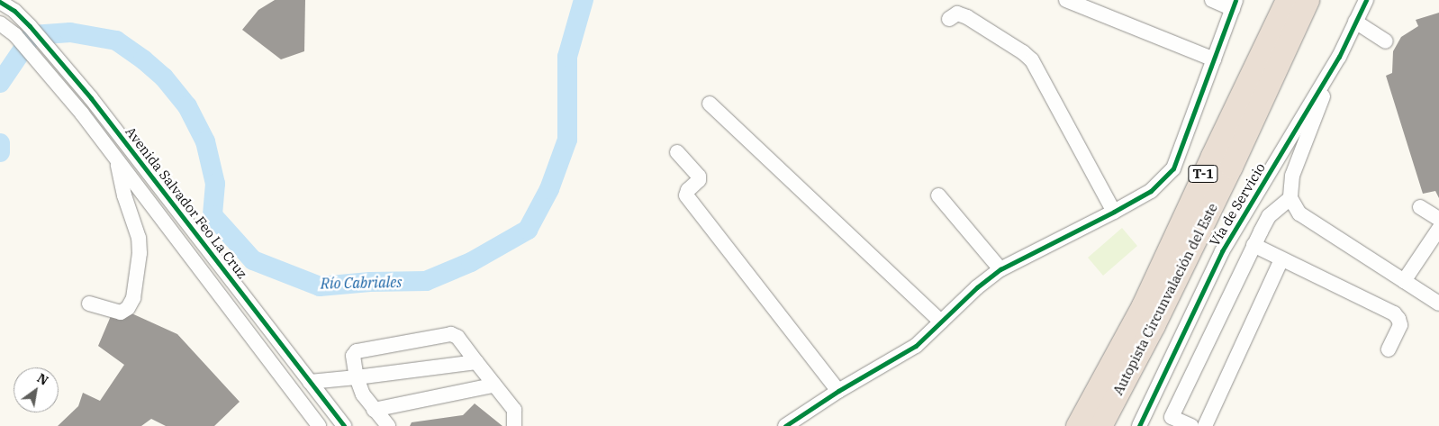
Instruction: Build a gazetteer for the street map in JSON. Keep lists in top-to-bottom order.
{
  "streets": {
    "highway": ["T-1", "Autopista Circunvalación del Este"],
    "street": ["Avenida Salvador Feo La Cruz", "Vía de Servicio"]
  },
  "water": ["Río Cabriales"],
  "north": "top right"
}
